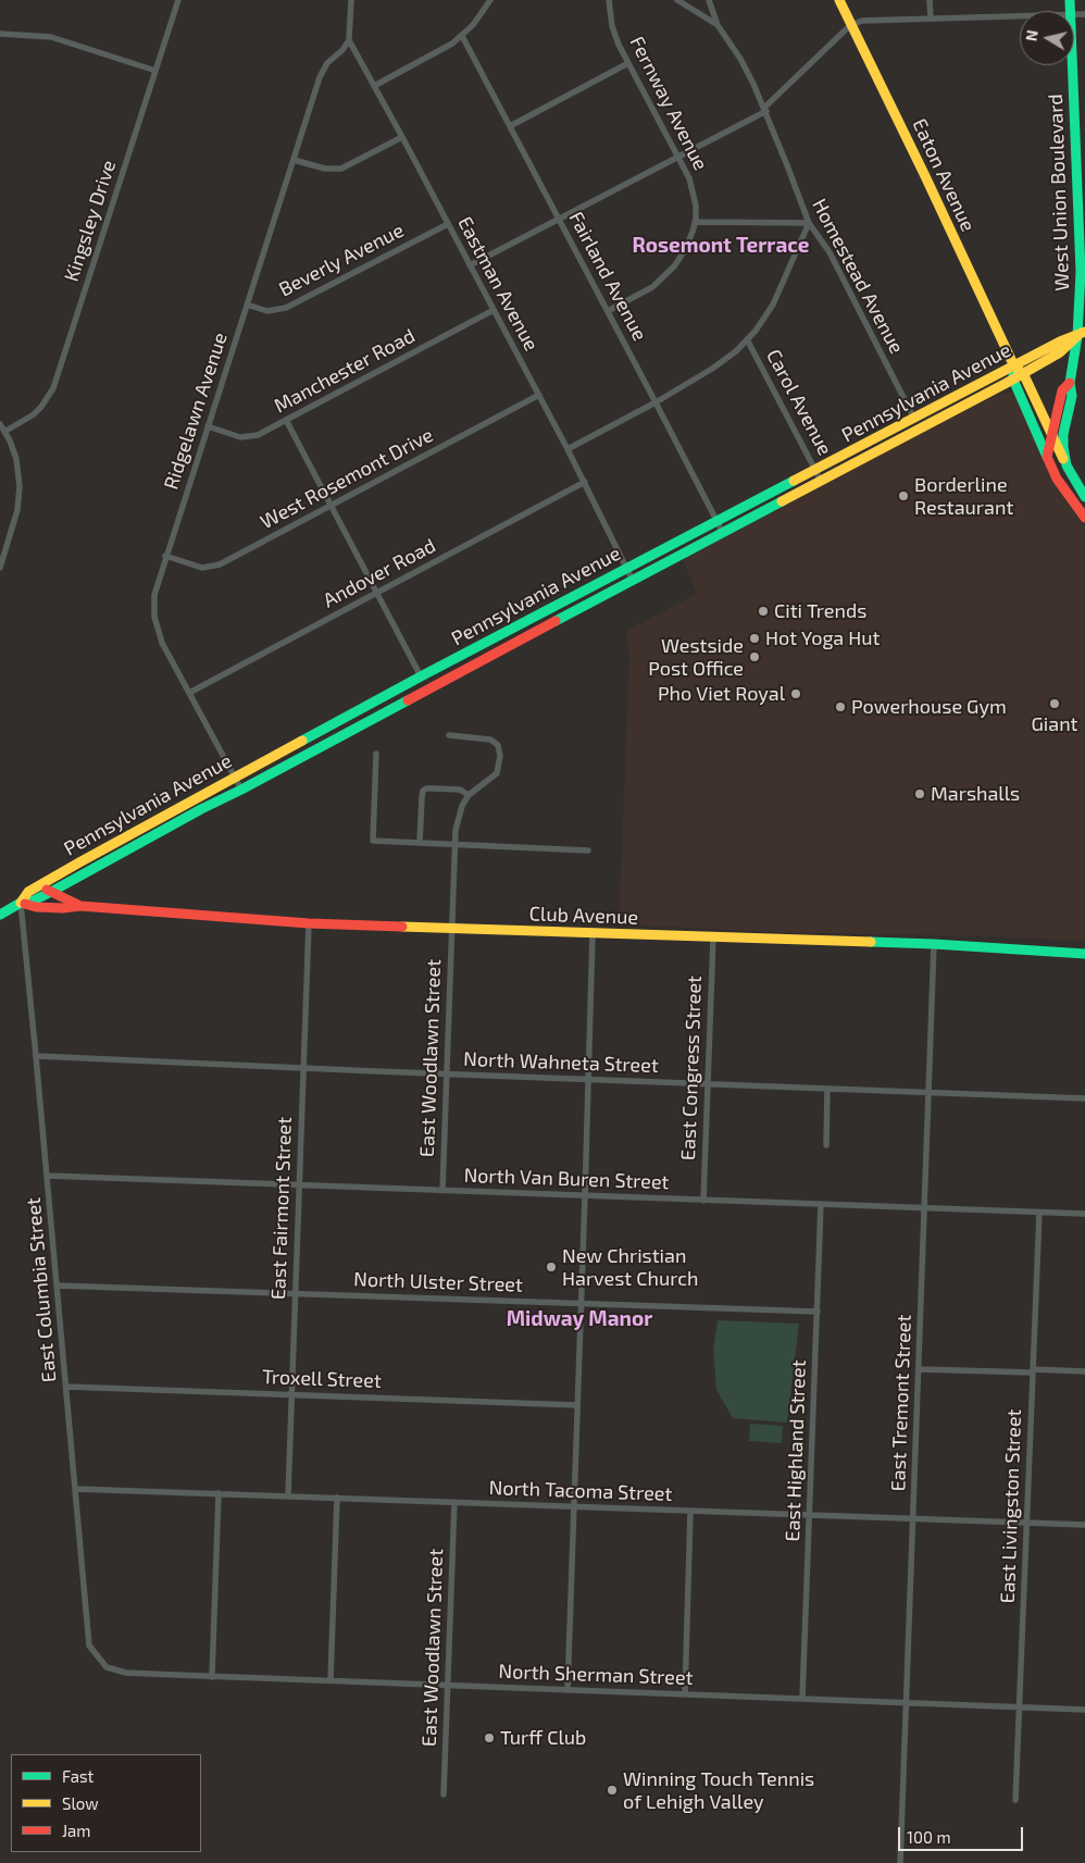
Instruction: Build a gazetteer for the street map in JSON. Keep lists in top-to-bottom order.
{
  "streets": {
    "street": [
      "Fernway Avenue",
      "Eaton Avenue",
      "West Union Boulevard",
      "Kingsley Drive",
      "Beverly Avenue",
      "Fairland Avenue",
      "Homestead Avenue",
      "Eastman Avenue",
      "Manchester Road",
      "Pennsylvania Avenue",
      "Carol Avenue",
      "Ridgelawn Avenue",
      "West Rosemont Drive",
      "Andover Road",
      "Club Avenue",
      "East Woodlawn Street",
      "North Wahneta Street",
      "East Congress Street",
      "North Van Buren Street",
      "East Fairmont Street",
      "North Ulster Street",
      "East Columbia Street",
      "Troxell Street",
      "East Tremont Street",
      "East Highland Street",
      "North Tacoma Street",
      "East Livingston Street",
      "North Sherman Street"
    ]
  },
  "crossings": [
    ["Fernway Avenue", "Fairland Avenue"],
    ["Eaton Avenue", "West Union Boulevard"],
    ["Eaton Avenue", "Pennsylvania Avenue"],
    ["West Union Boulevard", "Pennsylvania Avenue"],
    ["Beverly Avenue", "Eastman Avenue"],
    ["Beverly Avenue", "Ridgelawn Avenue"],
    ["Fairland Avenue", "Pennsylvania Avenue"],
    ["Homestead Avenue", "Pennsylvania Avenue"],
    ["Eastman Avenue", "Manchester Road"],
    ["Eastman Avenue", "Pennsylvania Avenue"],
    ["Eastman Avenue", "Ridgelawn Avenue"],
    ["Eastman Avenue", "West Rosemont Drive"],
    ["Eastman Avenue", "Andover Road"],
    ["Manchester Road", "Ridgelawn Avenue"],
    ["Pennsylvania Avenue", "Carol Avenue"],
    ["Pennsylvania Avenue", "Ridgelawn Avenue"],
    ["Pennsylvania Avenue", "Club Avenue"],
    ["Pennsylvania Avenue", "East Columbia Street"],
    ["Ridgelawn Avenue", "West Rosemont Drive"],
    ["Ridgelawn Avenue", "Andover Road"],
    ["Club Avenue", "East Woodlawn Street"],
    ["Club Avenue", "East Congress Street"],
    ["Club Avenue", "East Fairmont Street"],
    ["Club Avenue", "East Columbia Street"],
    ["Club Avenue", "East Tremont Street"],
    ["East Woodlawn Street", "North Wahneta Street"],
    ["East Woodlawn Street", "North Van Buren Street"],
    ["East Woodlawn Street", "North Tacoma Street"],
    ["East Woodlawn Street", "North Sherman Street"],
    ["North Wahneta Street", "East Congress Street"],
    ["North Wahneta Street", "East Fairmont Street"],
    ["North Wahneta Street", "East Columbia Street"],
    ["North Wahneta Street", "East Tremont Street"],
    ["East Congress Street", "North Van Buren Street"],
    ["North Van Buren Street", "East Fairmont Street"],
    ["North Van Buren Street", "East Columbia Street"],
    ["North Van Buren Street", "East Tremont Street"],
    ["North Van Buren Street", "East Highland Street"],
    ["North Van Buren Street", "East Livingston Street"],
    ["East Fairmont Street", "North Ulster Street"],
    ["East Fairmont Street", "Troxell Street"],
    ["East Fairmont Street", "North Tacoma Street"],
    ["North Ulster Street", "East Columbia Street"],
    ["North Ulster Street", "East Highland Street"],
    ["East Columbia Street", "Troxell Street"],
    ["East Columbia Street", "North Tacoma Street"],
    ["East Columbia Street", "North Sherman Street"],
    ["East Tremont Street", "North Tacoma Street"],
    ["East Tremont Street", "North Sherman Street"],
    ["East Highland Street", "North Tacoma Street"],
    ["East Highland Street", "North Sherman Street"],
    ["North Tacoma Street", "East Livingston Street"],
    ["East Livingston Street", "North Sherman Street"]
  ],
  "districts": ["Rosemont Terrace", "Midway Manor"],
  "places": [
    "Borderline Restaurant",
    "Citi Trends",
    "Hot Yoga Hut",
    "Westside Post Office",
    "Pho Viet Royal",
    "Giant",
    "Powerhouse Gym",
    "Marshalls",
    "New Christian Harvest Church",
    "Turff Club",
    "Winning Touch Tennis of Lehigh Valley"
  ],
  "legend": ["Fast", "Slow", "Jam"],
  "scale_bar": "100 m",
  "north": "left"
}
